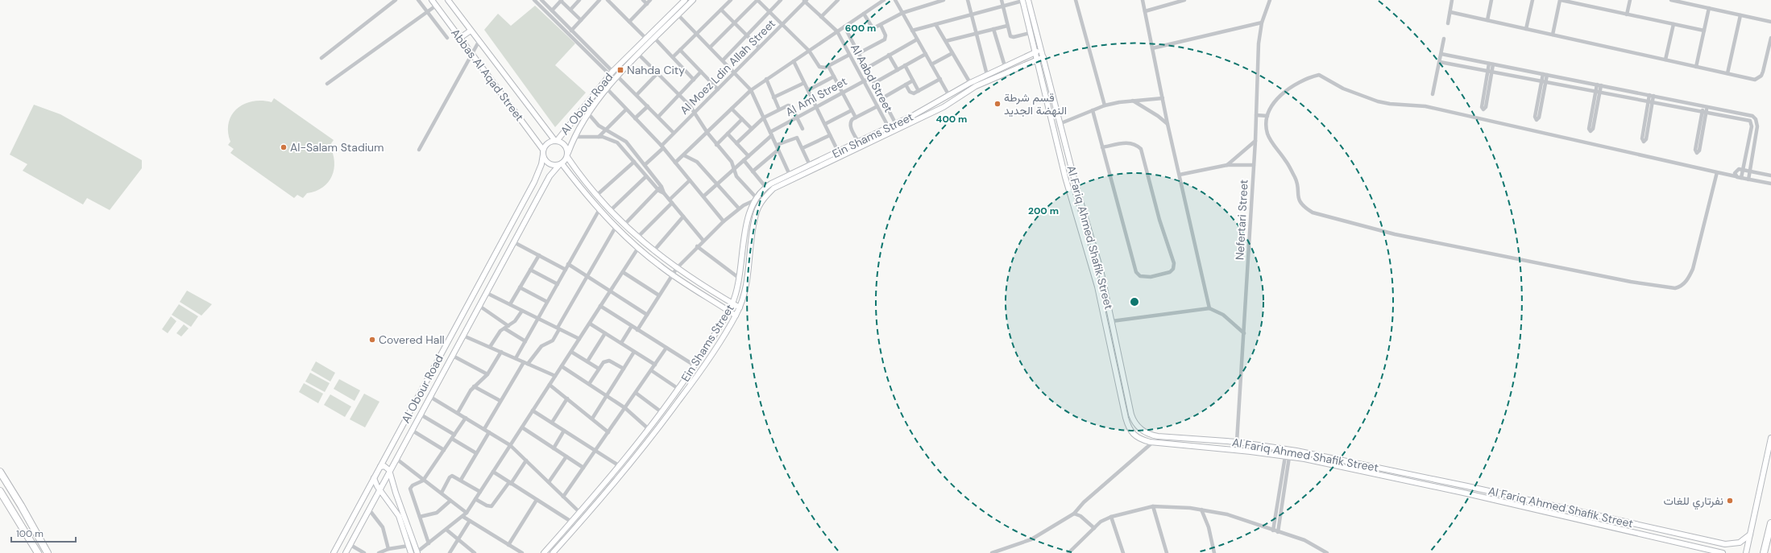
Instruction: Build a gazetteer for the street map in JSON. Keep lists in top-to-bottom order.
{
  "streets": {
    "street": [
      "Al Moez Ldin Allah Street",
      "Abbas Al Aqad Street",
      "Al Aabd Street",
      "Al Aml Street",
      "Al Obour Road",
      "Ein Shams Street",
      "Nefertari Street",
      "Al Fariq Ahmed Shafik Street"
    ]
  },
  "crossings": [
    ["Abbas Al Aqad Street", "Al Obour Road"],
    ["Al Aabd Street", "Al Aml Street"],
    ["Al Aabd Street", "Ein Shams Street"],
    ["Ein Shams Street", "Al Fariq Ahmed Shafik Street"],
    ["Nefertari Street", "Al Fariq Ahmed Shafik Street"]
  ],
  "places": {
    "transit": ["Nahda City"],
    "other": [
      "قسم شرطة النهضة الجديد",
      "Al-Salam Stadium",
      "Covered Hall",
      "نفرتاري للغات"
    ]
  },
  "scale_bar": "100 m",
  "rings": ["600 m", "400 m", "200 m"]
}
